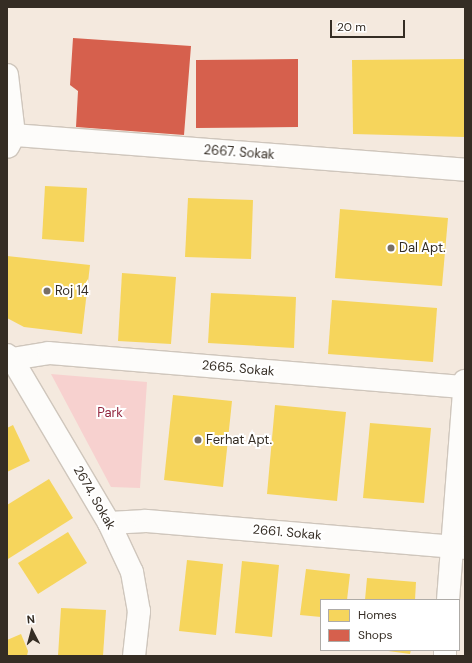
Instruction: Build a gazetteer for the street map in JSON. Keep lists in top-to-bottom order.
{
  "streets": {
    "street": [
      "2667. Sokak",
      "2665. Sokak",
      "2674. Sokak",
      "2661. Sokak"
    ]
  },
  "crossings": [
    ["2665. Sokak", "2674. Sokak"],
    ["2674. Sokak", "2661. Sokak"]
  ],
  "parks": ["Park"],
  "places": ["Dal Apt.", "Roj 14", "Ferhat Apt."],
  "legend": ["Homes", "Shops"],
  "scale_bar": "20 m",
  "north": "top"
}
